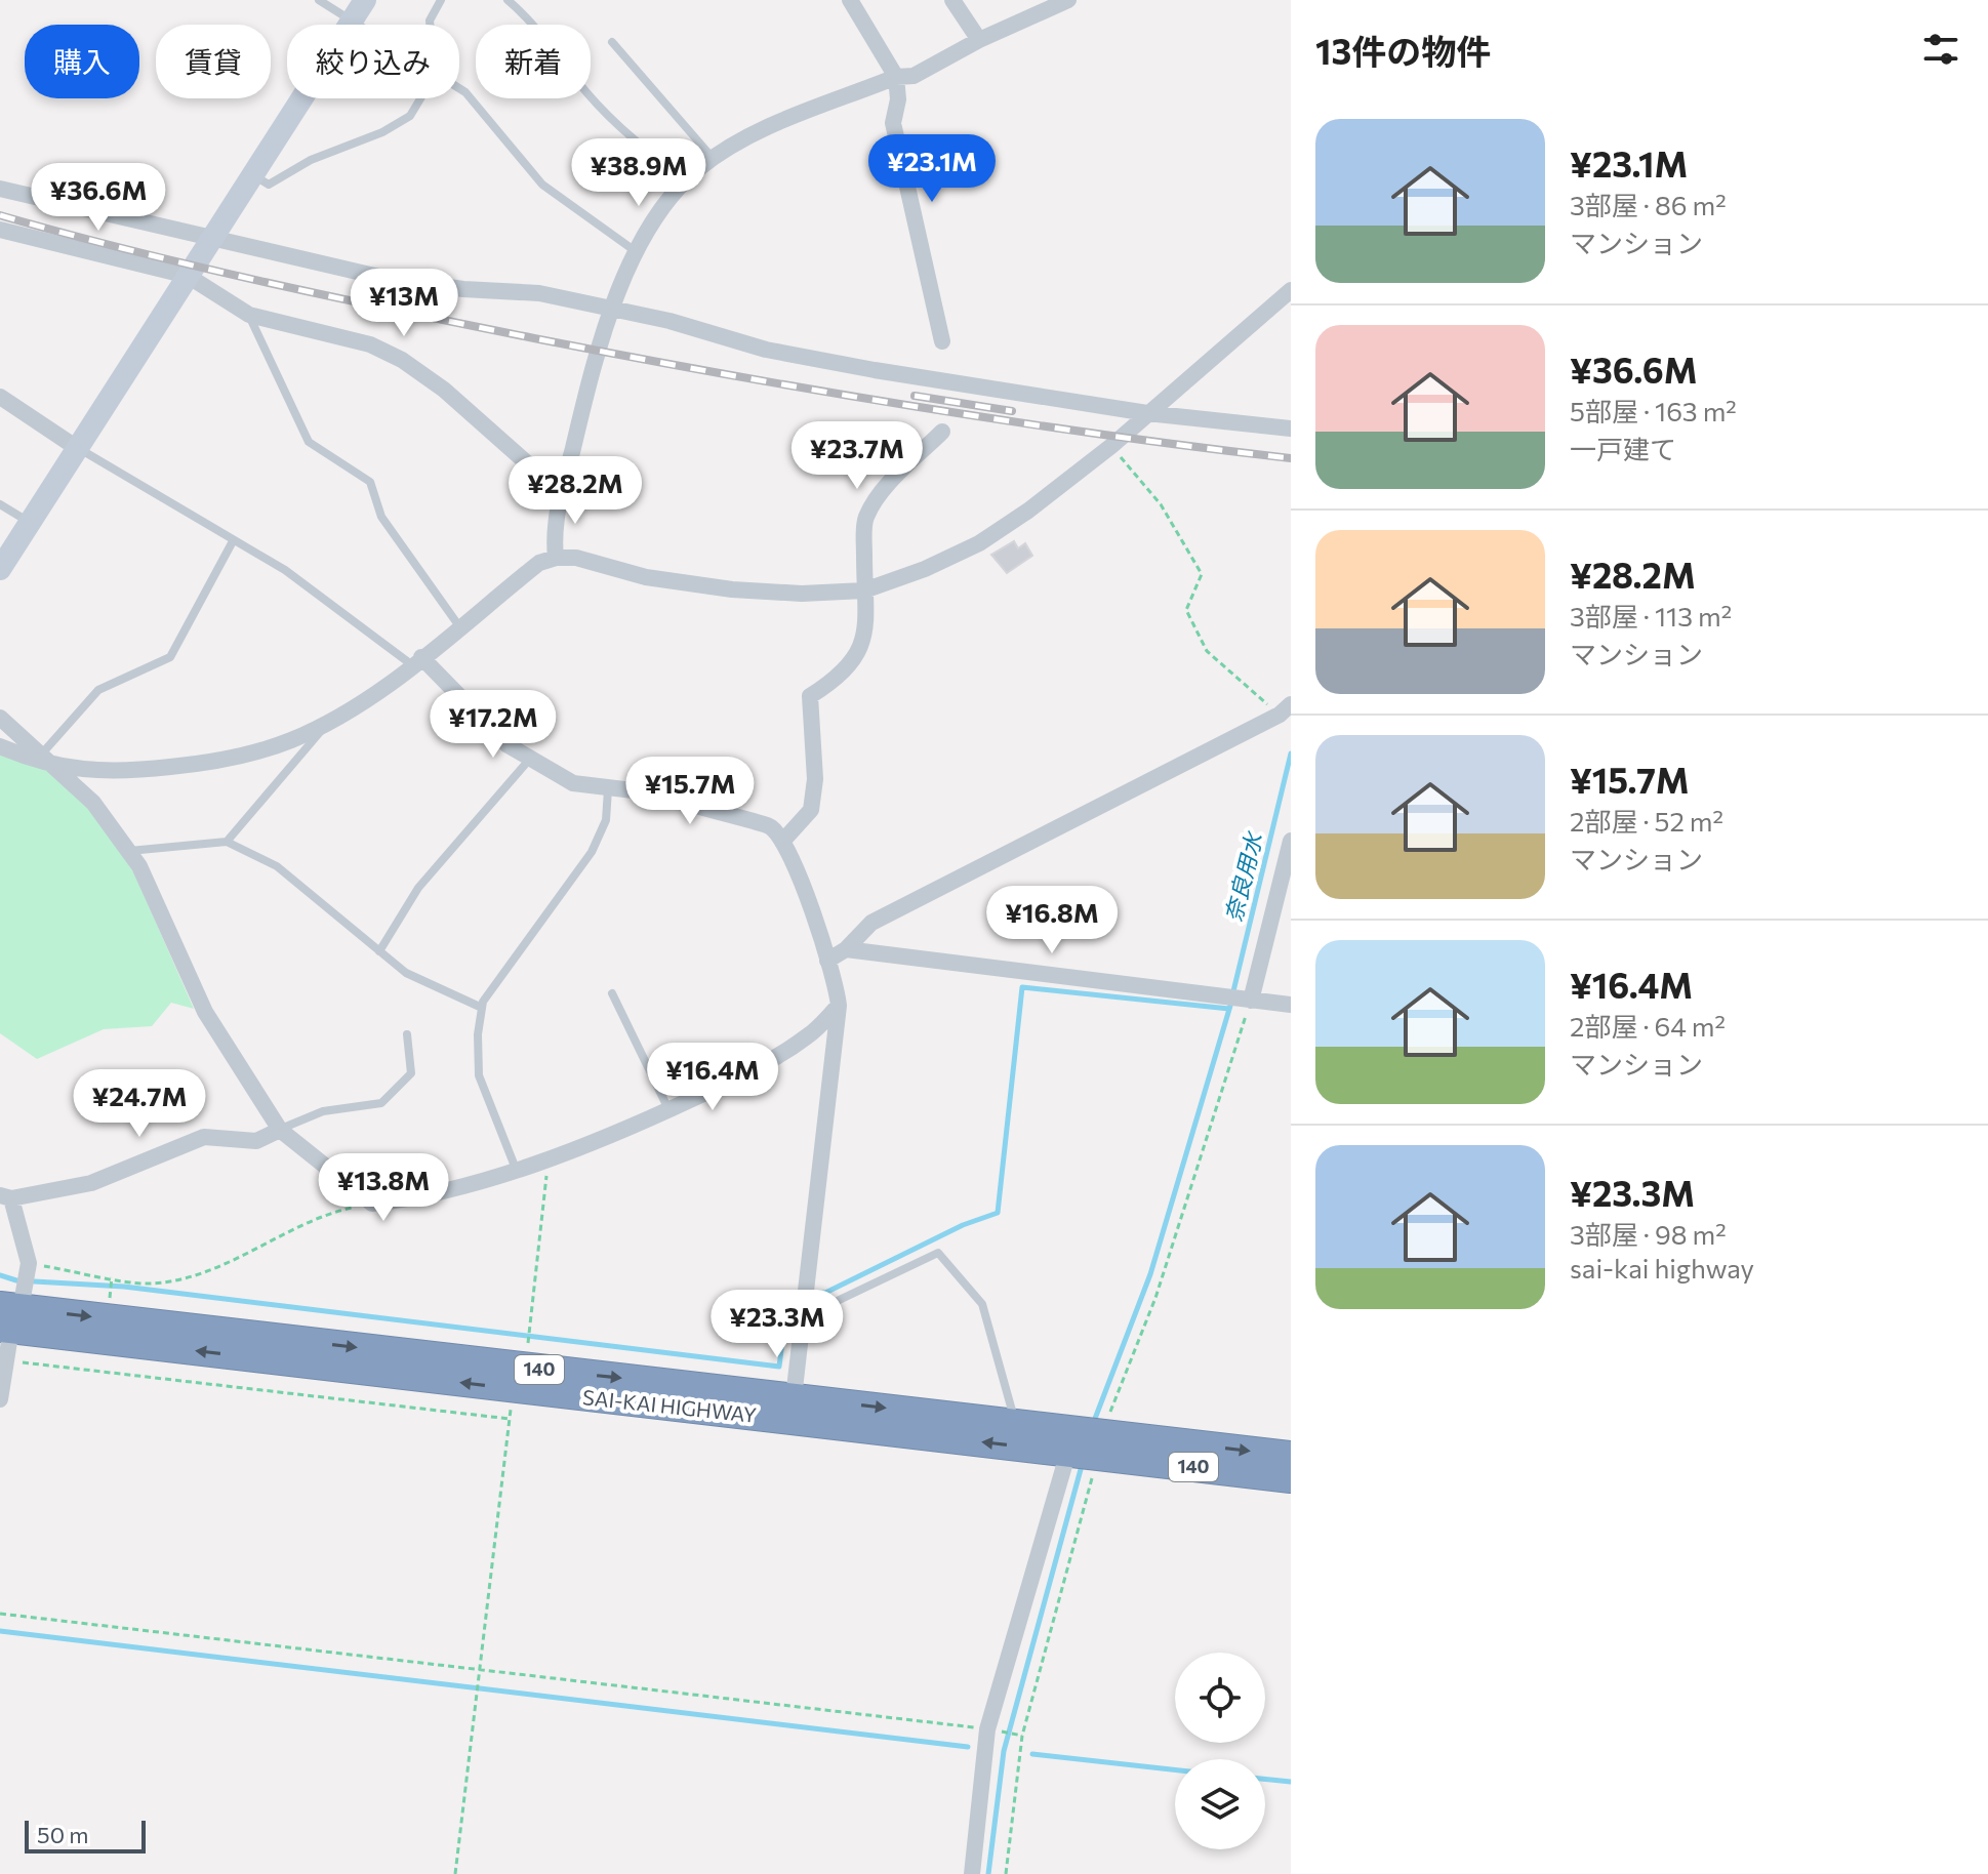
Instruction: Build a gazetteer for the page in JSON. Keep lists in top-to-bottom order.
{
  "streets": {
    "highway": ["140", "SAI-KAI HIGHWAY"]
  },
  "water": ["奈良用水"],
  "scale_bar": "50 m",
  "page": {
    "heading": "13件の物件",
    "chip": [
      "購入",
      "賃貸",
      "絞り込み",
      "新着"
    ],
    "list": [
      {
        "name": "¥23.1M",
        "note": "3部屋 · 86 m² · マンション"
      },
      {
        "name": "¥36.6M",
        "note": "5部屋 · 163 m² · 一戸建て"
      },
      {
        "name": "¥28.2M",
        "note": "3部屋 · 113 m² · マンション"
      },
      {
        "name": "¥15.7M",
        "note": "2部屋 · 52 m² · マンション"
      },
      {
        "name": "¥16.4M",
        "note": "2部屋 · 64 m² · マンション"
      },
      {
        "name": "¥23.3M",
        "note": "3部屋 · 98 m² · sai-kai highway"
      }
    ],
    "price": [
      "¥23.1M",
      "¥38.9M",
      "¥36.6M",
      "¥13M",
      "¥23.7M",
      "¥28.2M",
      "¥17.2M",
      "¥15.7M",
      "¥16.8M",
      "¥16.4M",
      "¥24.7M",
      "¥13.8M",
      "¥23.3M"
    ],
    "scale": "50 m"
  }
}
